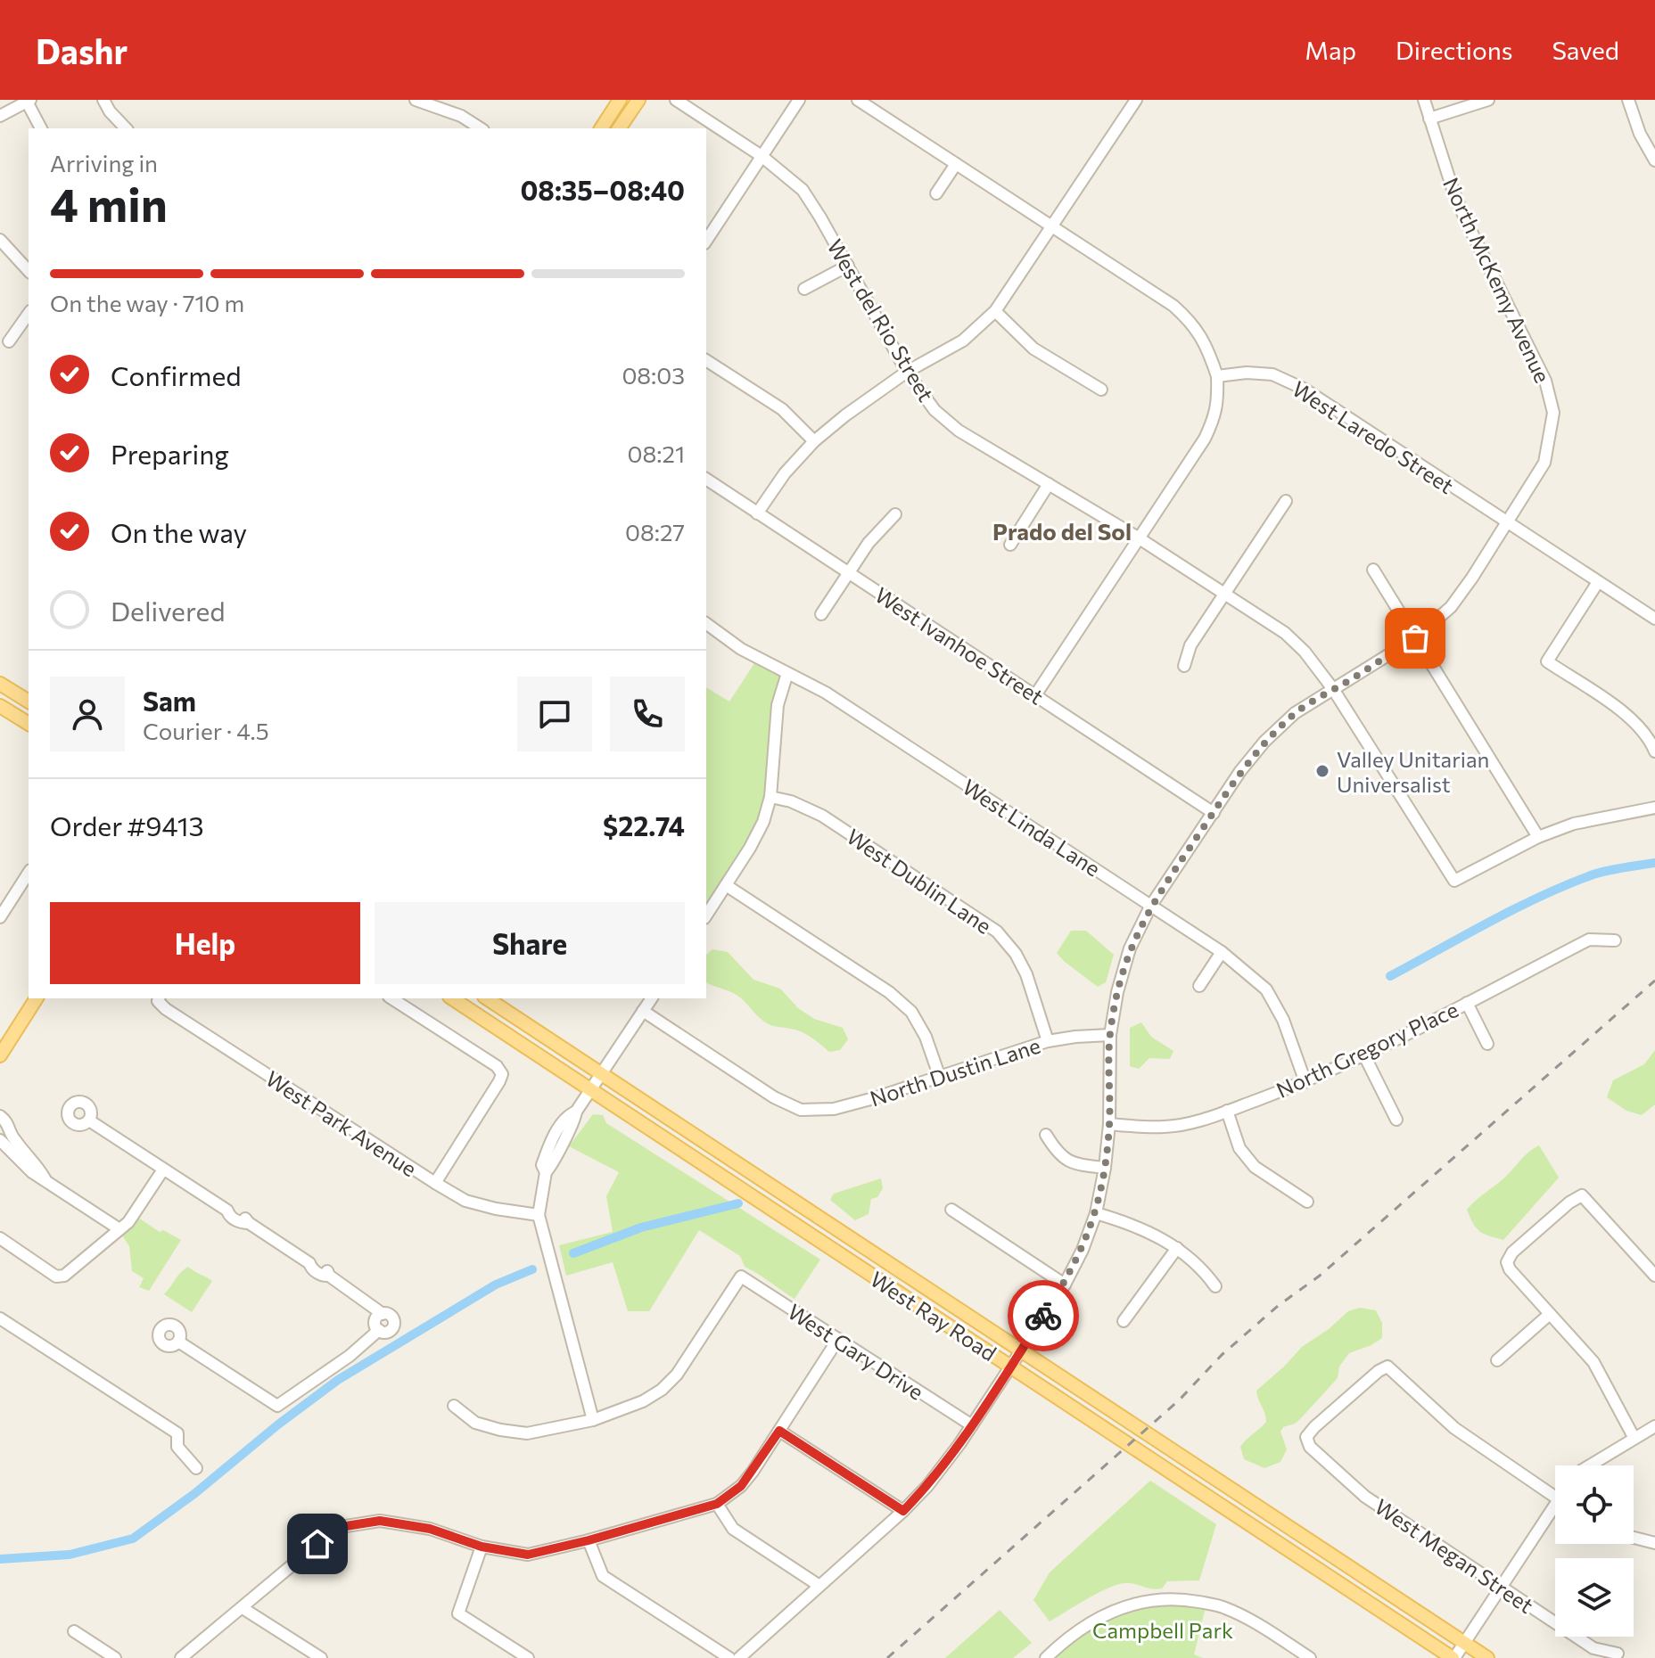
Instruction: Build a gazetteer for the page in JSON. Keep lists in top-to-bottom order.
{
  "streets": {
    "main road": ["West Ray Road"],
    "street": [
      "North McKemy Avenue",
      "West del Rio Street",
      "West Laredo Street",
      "West Ivanhoe Street",
      "West Linda Lane",
      "West Dublin Lane",
      "North Gregory Place",
      "North Dustin Lane",
      "West Park Avenue",
      "West Gary Drive",
      "West Megan Street"
    ]
  },
  "crossings": [
    ["North McKemy Avenue", "West del Rio Street"],
    ["North McKemy Avenue", "West Laredo Street"],
    ["North McKemy Avenue", "West Ivanhoe Street"],
    ["North McKemy Avenue", "West Linda Lane"],
    ["North McKemy Avenue", "North Gregory Place"],
    ["North McKemy Avenue", "North Dustin Lane"],
    ["North McKemy Avenue", "West Ray Road"],
    ["North McKemy Avenue", "West Gary Drive"],
    ["West Linda Lane", "North Gregory Place"],
    ["West Dublin Lane", "North Dustin Lane"]
  ],
  "districts": ["Prado del Sol"],
  "parks": ["Campbell Park"],
  "places": ["Valley Unitarian Universalist"],
  "page": {
    "header": "Dashr",
    "nav": ["Map", "Directions", "Saved"],
    "heading": ["4 min", "Arriving in", "08:35–08:40"],
    "panel": [
      "Sam",
      "Courier · 4.5",
      "Order #9413",
      "$22.74"
    ],
    "bar": "On the way · 710 m",
    "list": [
      ["Confirmed", "08:03"],
      ["Preparing", "08:21"],
      ["On the way", "08:27"],
      "Delivered"
    ],
    "buttons": ["Help", "Share"]
  }
}
